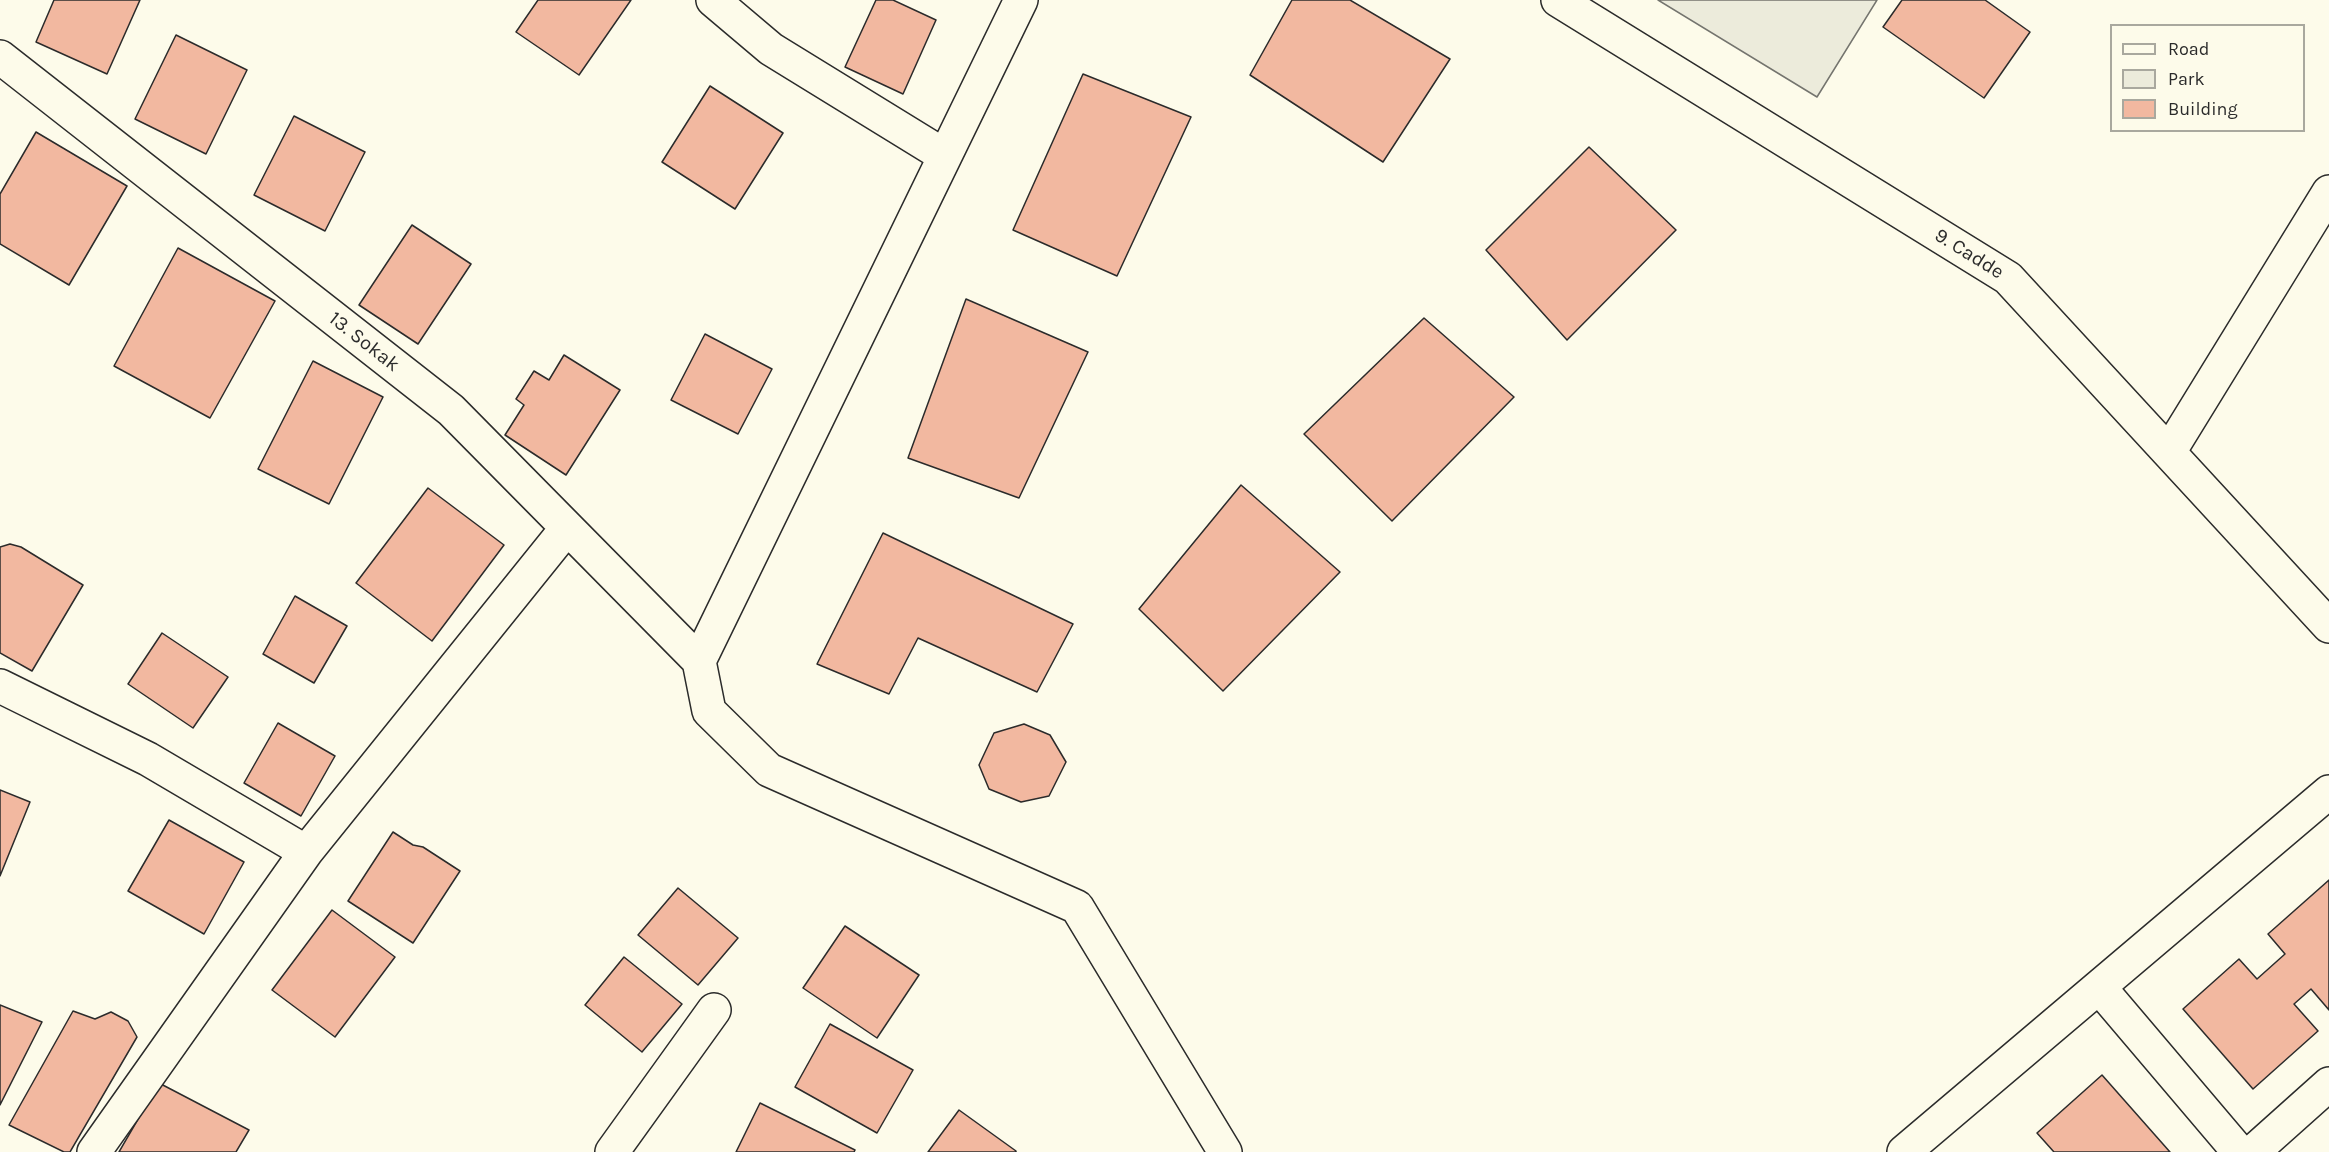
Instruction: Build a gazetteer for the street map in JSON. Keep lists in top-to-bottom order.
{
  "streets": {
    "street": ["9. Cadde", "13. Sokak"]
  },
  "legend": ["Road", "Park", "Building"]
}
